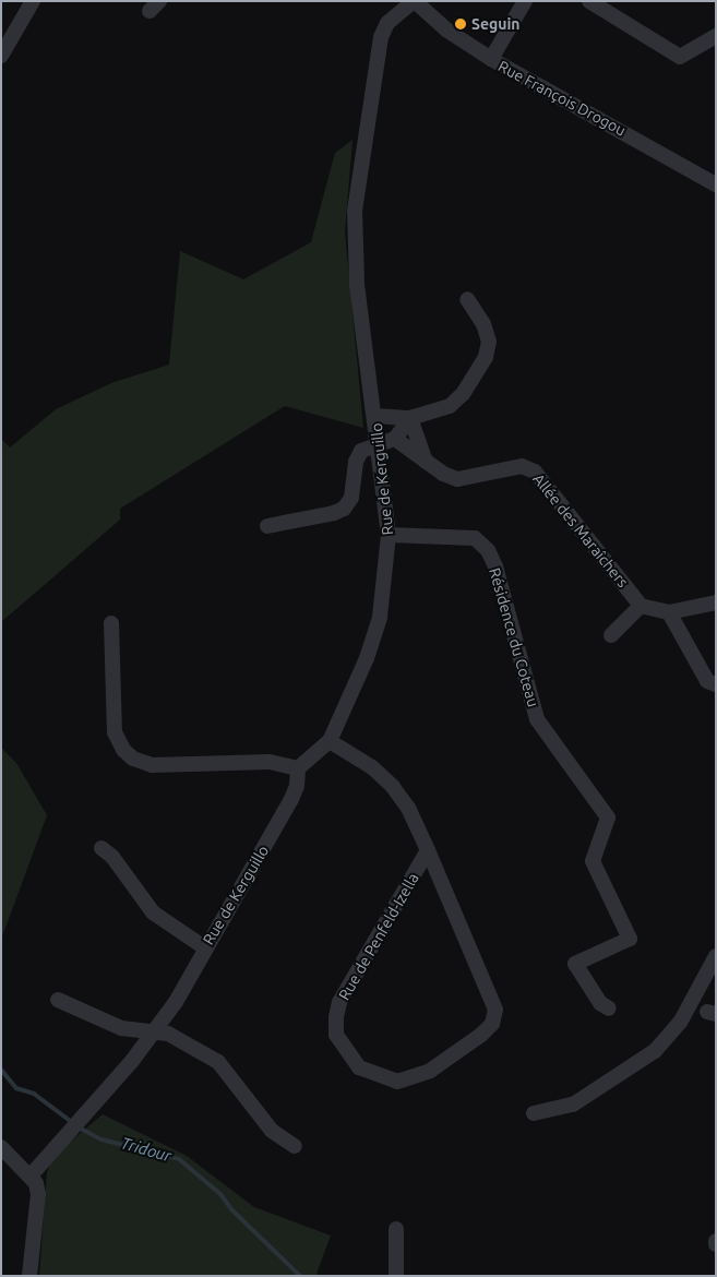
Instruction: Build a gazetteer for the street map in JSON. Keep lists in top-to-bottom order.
{
  "streets": {
    "street": [
      "Rue François Drogou",
      "Rue de Kerguillo",
      "Allée des Maraîchers",
      "Résidence du Coteau",
      "Rue de Penfeld-Izella"
    ]
  },
  "crossings": [
    ["Rue François Drogou", "Rue de Kerguillo"],
    ["Rue de Kerguillo", "Résidence du Coteau"],
    ["Rue de Kerguillo", "Rue de Penfeld-Izella"]
  ],
  "water": ["Tridour"],
  "places": ["Seguin"]
}
